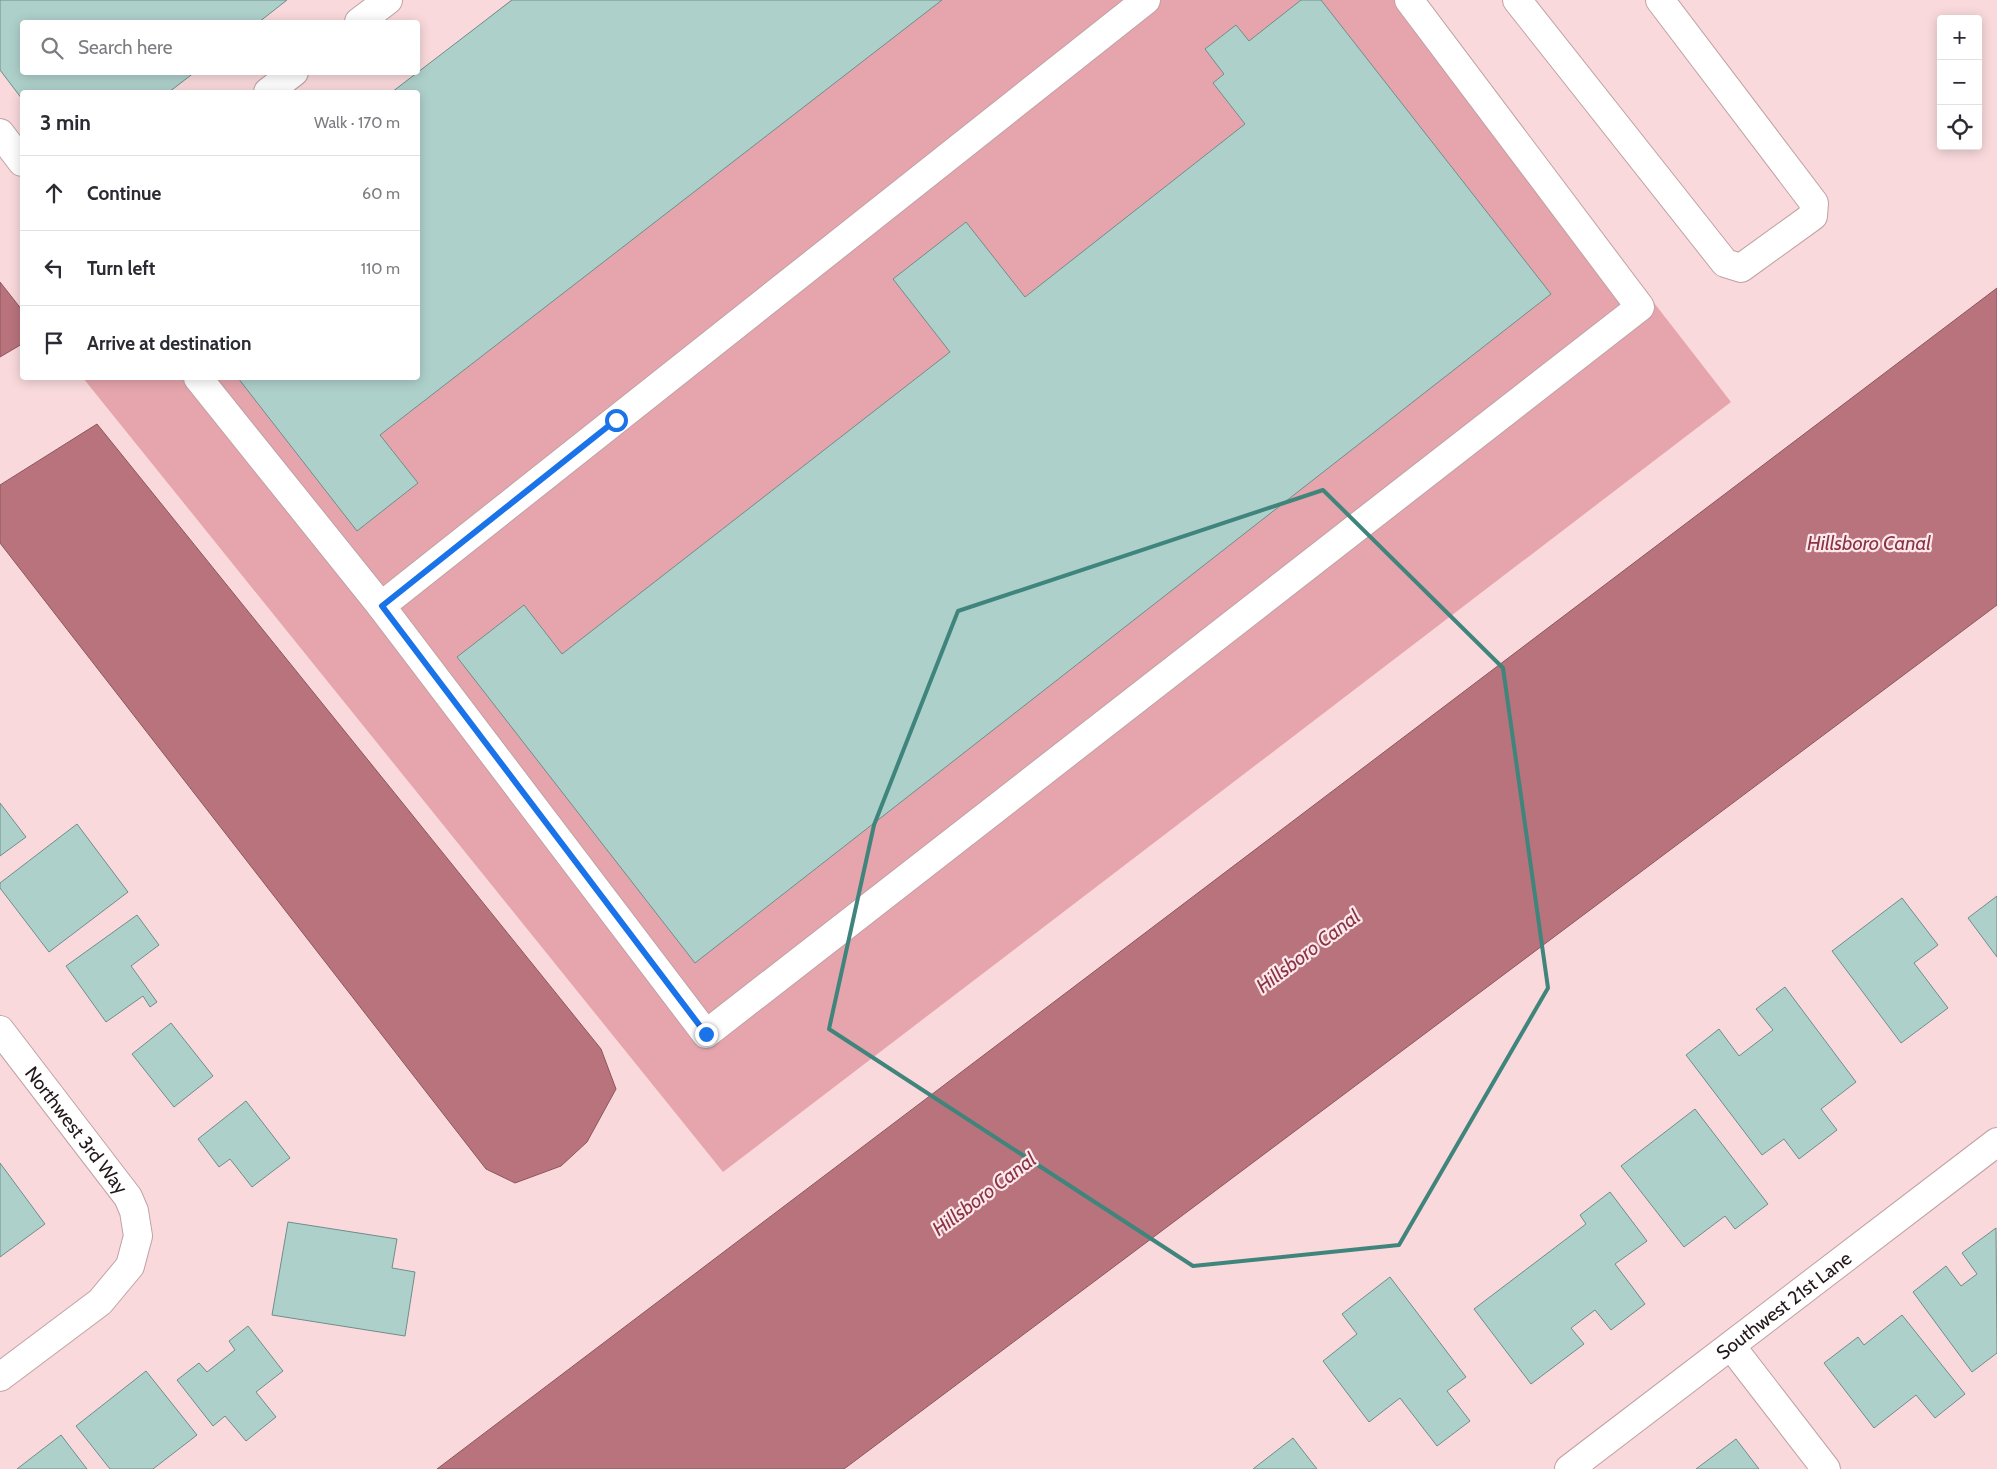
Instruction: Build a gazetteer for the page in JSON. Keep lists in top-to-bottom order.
{
  "streets": {
    "street": ["Northwest 3rd Way", "Southwest 21st Lane"]
  },
  "water": ["Hillsboro Canal"],
  "page": {
    "map_buttons": ["+", "−"],
    "search": "Search here",
    "heading": ["3 min", "Walk · 170 m"],
    "list": [
      ["Continue", "60 m"],
      ["Turn left", "110 m"],
      "Arrive at destination"
    ]
  }
}
